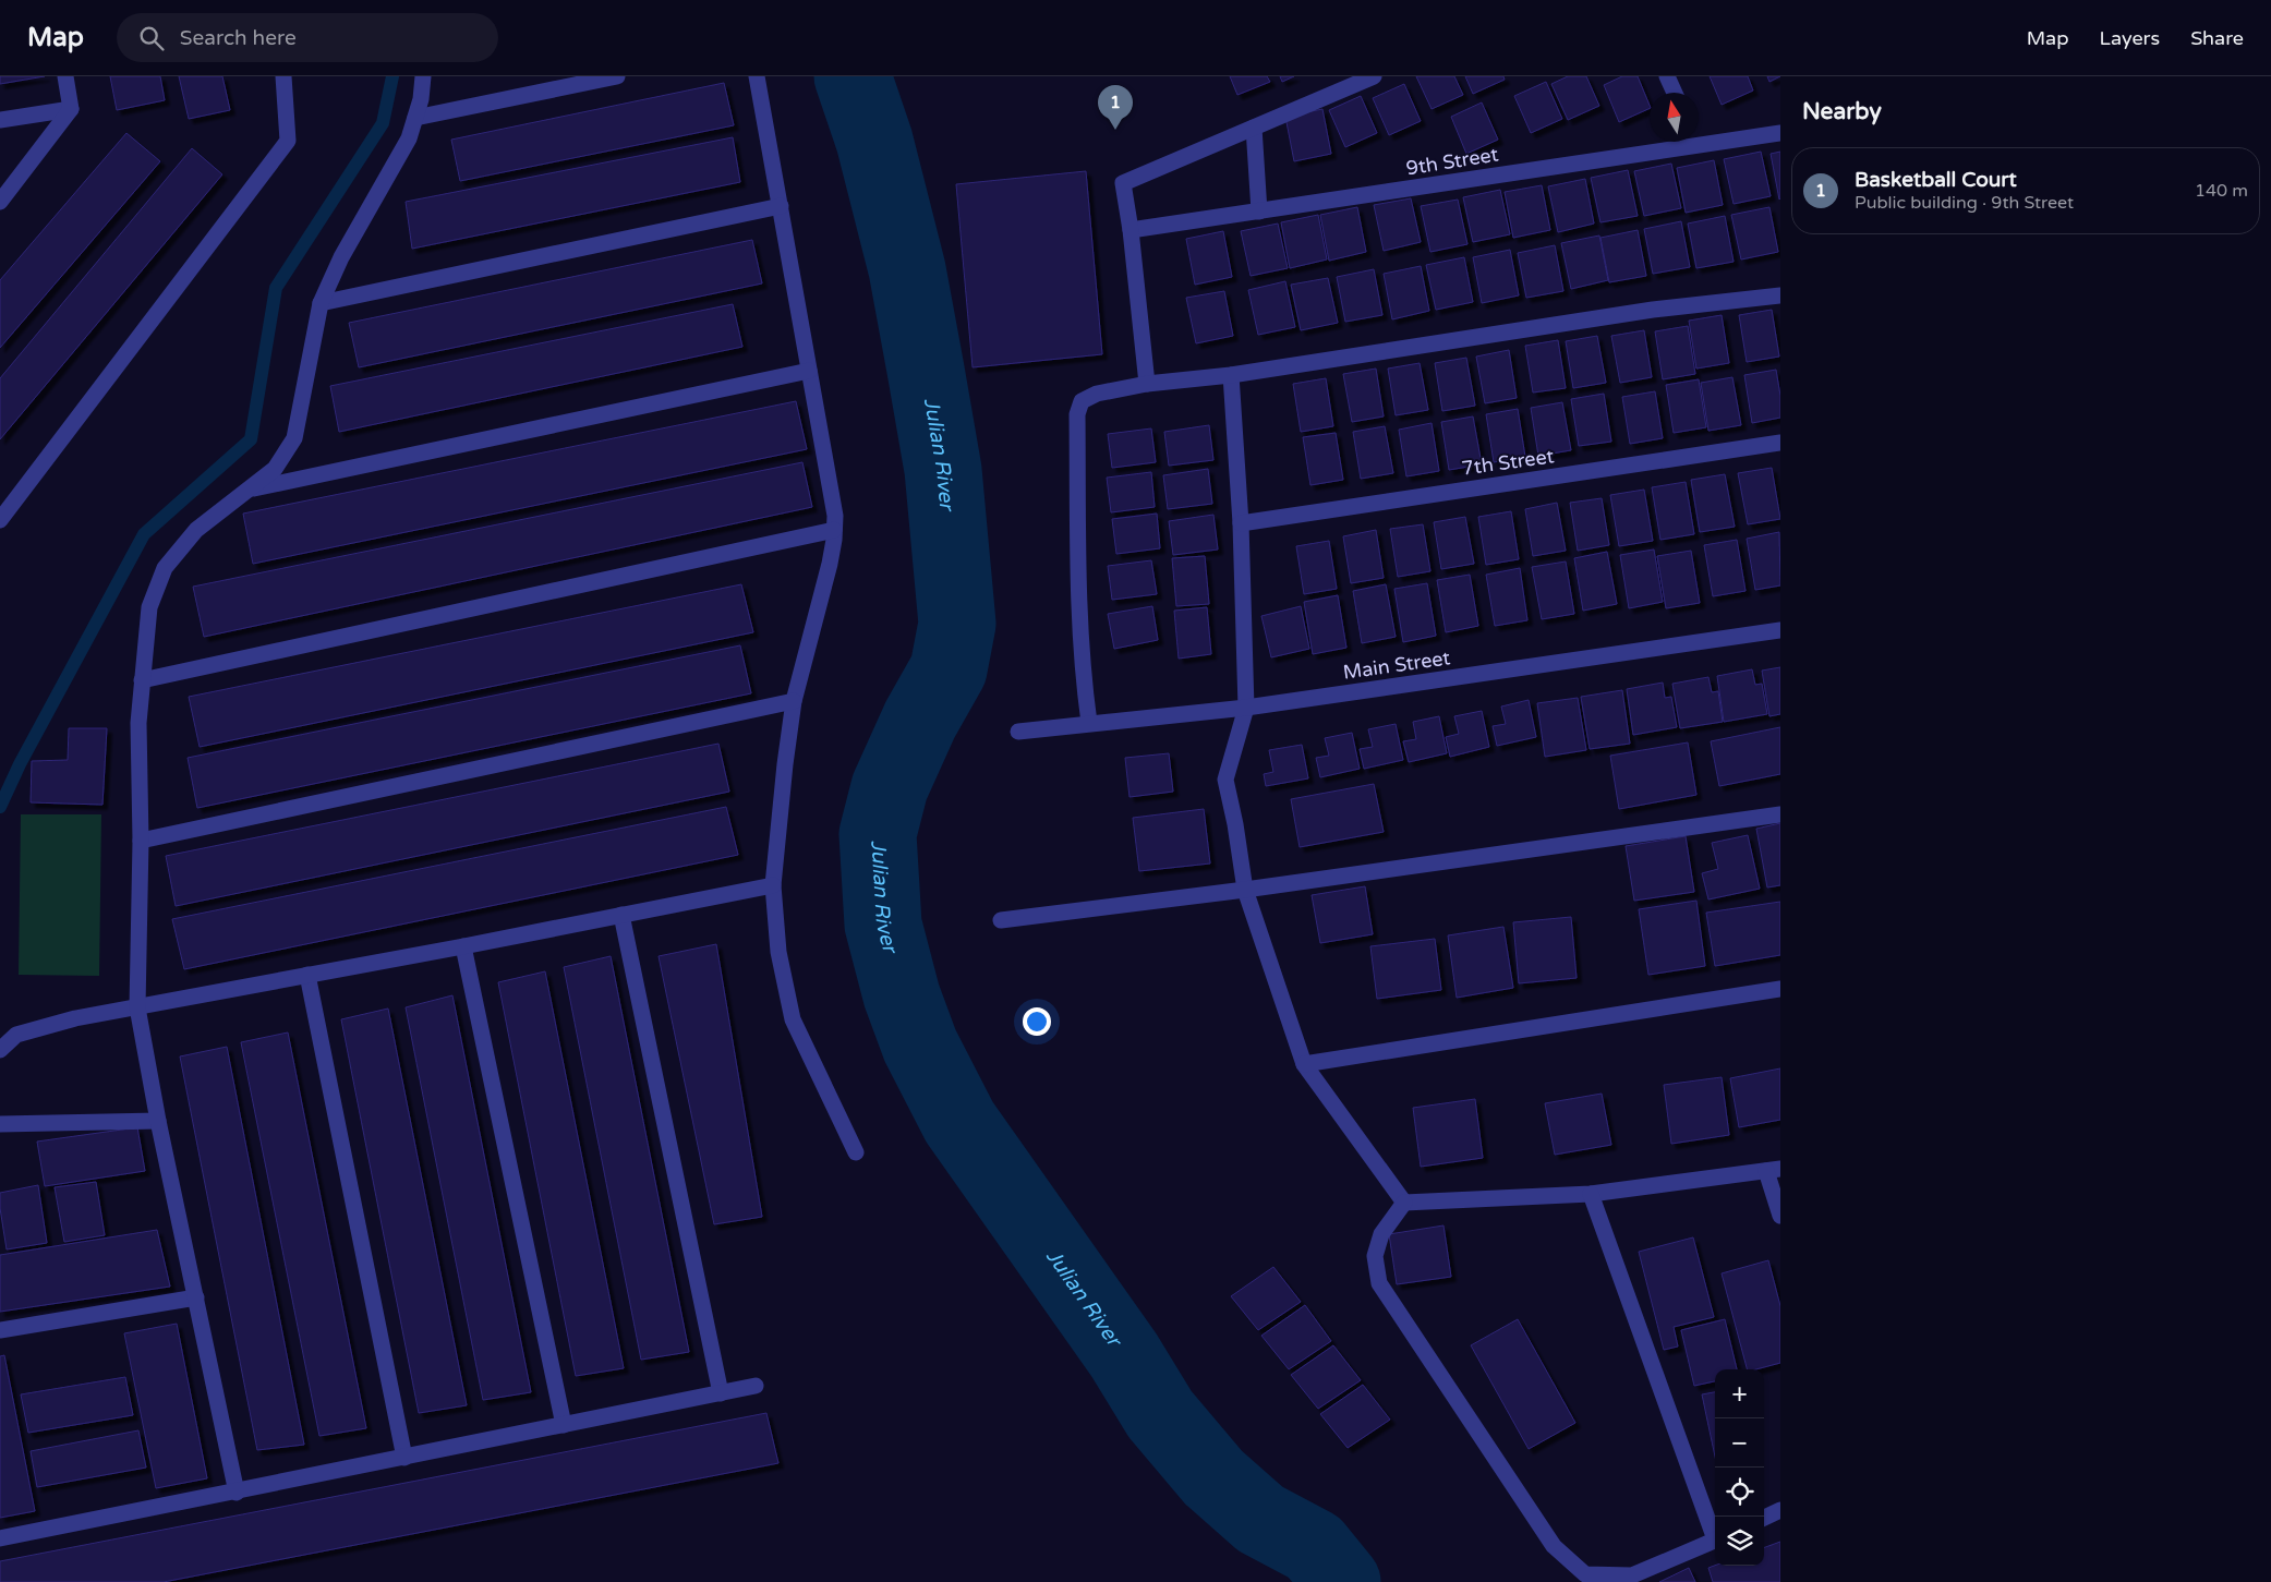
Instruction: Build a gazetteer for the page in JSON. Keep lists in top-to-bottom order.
{
  "streets": {
    "street": ["9th Street", "7th Street", "Main Street"]
  },
  "water": ["Julian River"],
  "north": "top",
  "page": {
    "header": "Map",
    "search": "Search here",
    "nav": ["Map", "Layers", "Share"],
    "heading": "Nearby",
    "pins": "1",
    "list": [
      {
        "mark": "1",
        "name": "Basketball Court",
        "note": "Public building · 9th Street",
        "value": "140 m"
      }
    ],
    "map_buttons": ["+", "−"]
  }
}
